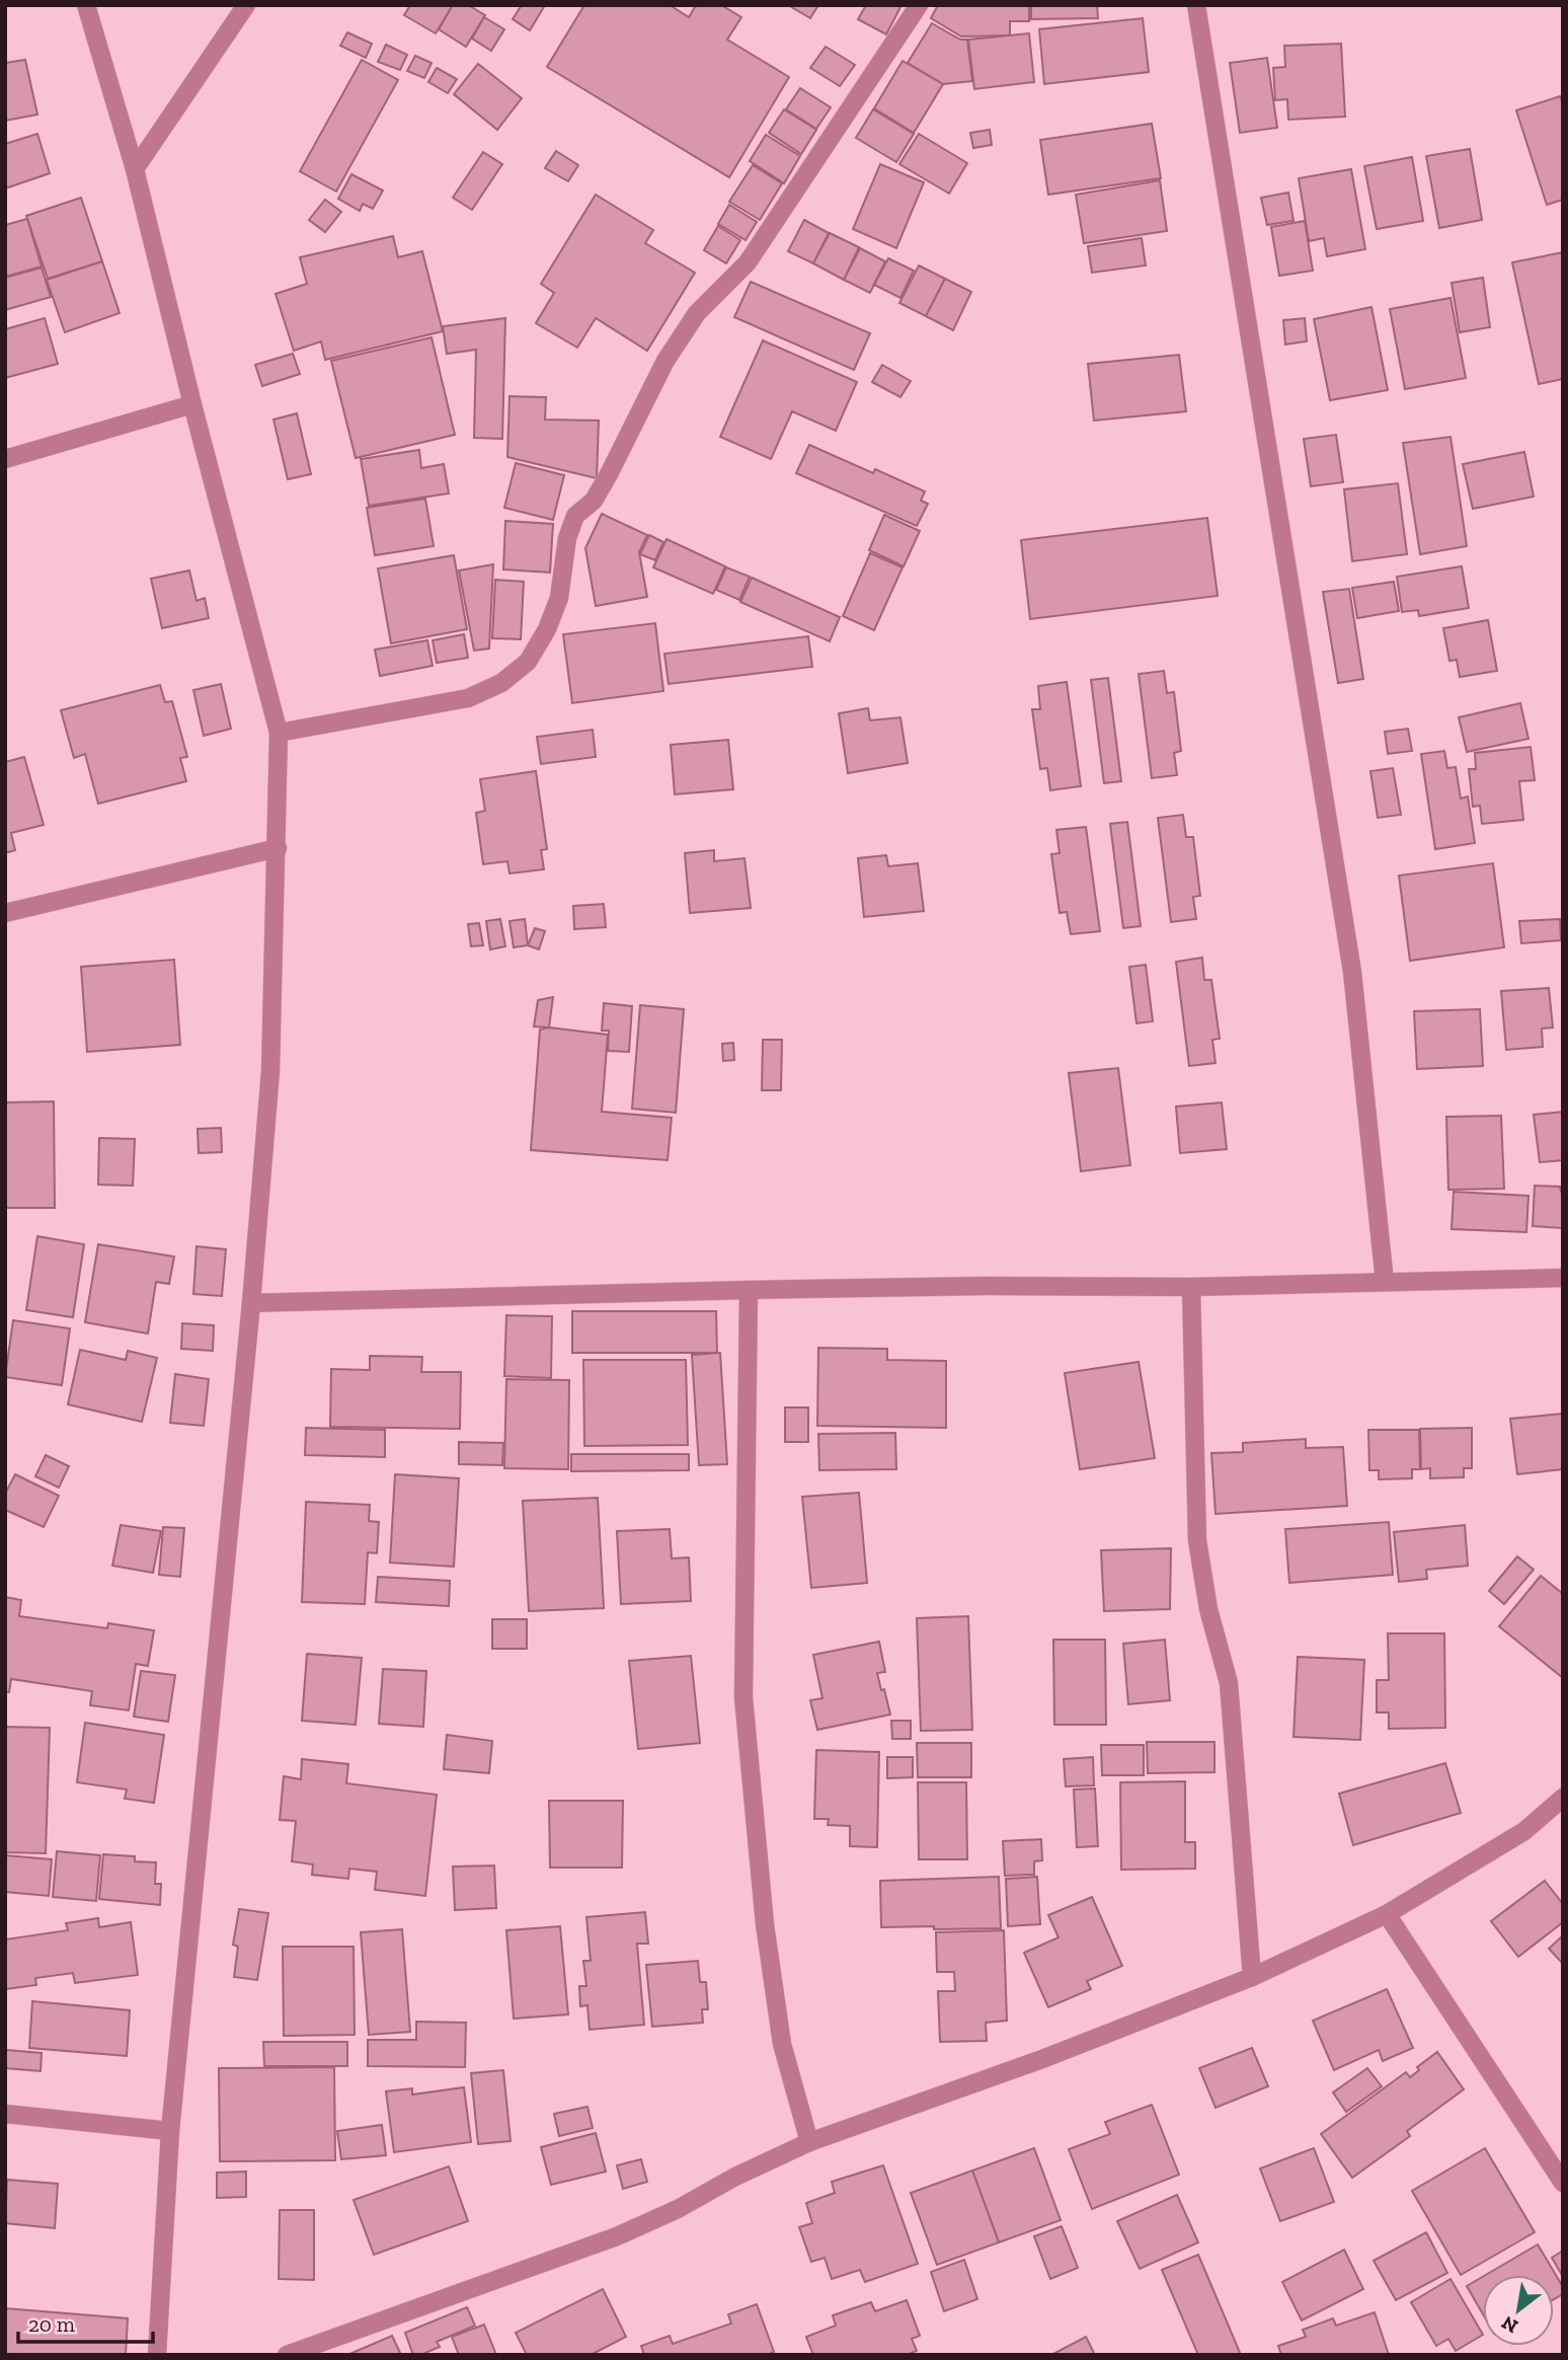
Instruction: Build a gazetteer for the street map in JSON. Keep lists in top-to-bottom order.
{
  "scale_bar": "20 m",
  "north": "bottom left"
}
